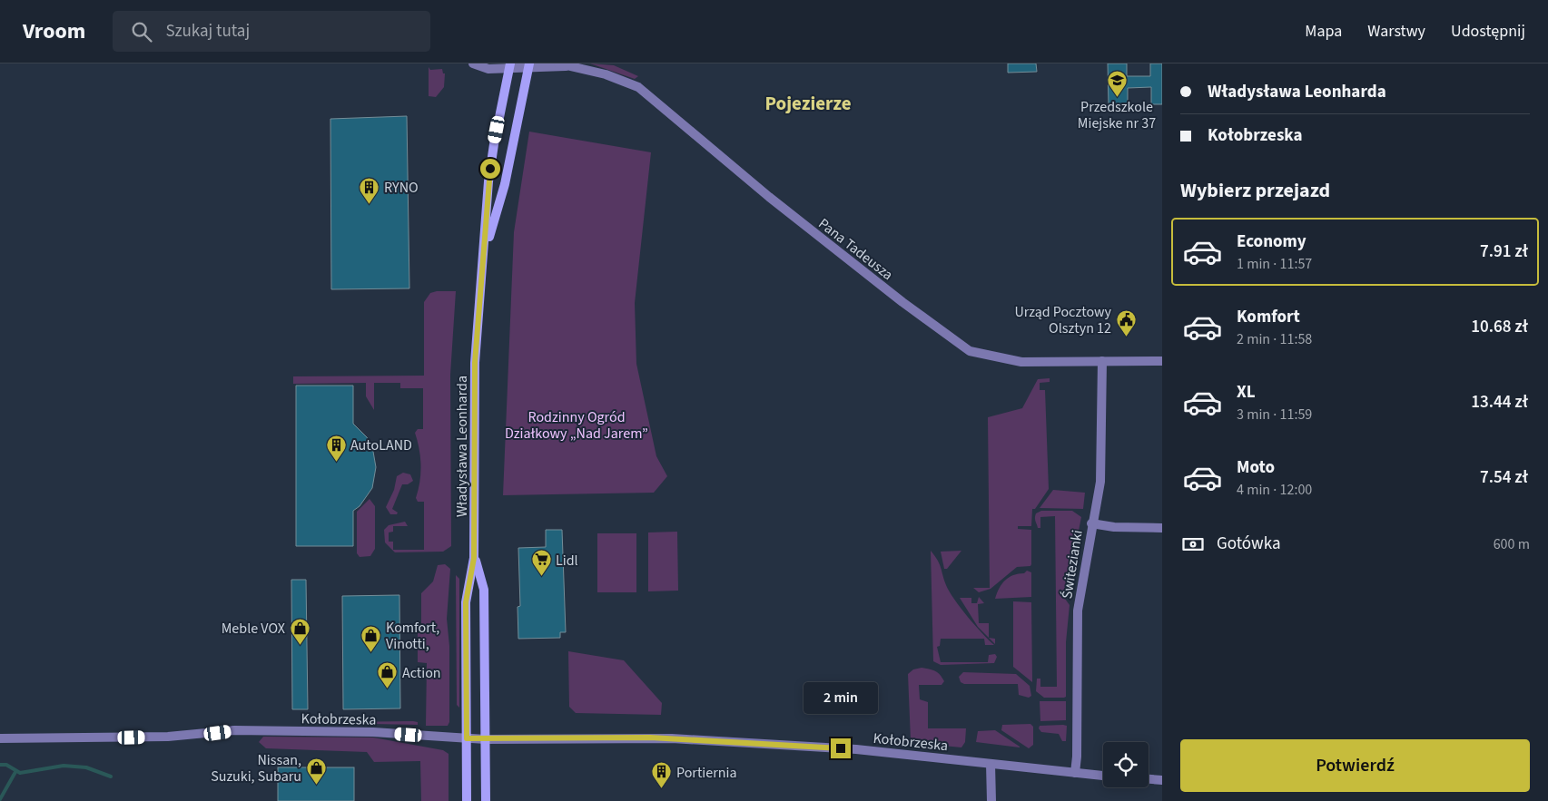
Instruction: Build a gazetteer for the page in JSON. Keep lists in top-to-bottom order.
{
  "streets": {
    "main road": ["Władysława Leonharda"],
    "street": ["Pana Tadeusza", "Świtezianki", "Kołobrzeska"]
  },
  "crossings": [
    ["Pana Tadeusza", "Władysława Leonharda"],
    ["Pana Tadeusza", "Świtezianki"],
    ["Władysława Leonharda", "Kołobrzeska"],
    ["Świtezianki", "Kołobrzeska"]
  ],
  "districts": ["Pojezierze"],
  "parks": ["Rodzinny Ogród Działkowy „Nad Jarem”"],
  "places": {
    "school or university": ["Przedszkole Miejske nr 37"],
    "building": ["RYNO", "AutoLAND", "Portiernia"],
    "public building": ["Urząd Pocztowy Olsztyn 12"],
    "supermarket": ["Lidl"],
    "shop": [
      "Meble VOX",
      "Komfort, Vinotti,",
      "Action",
      "Nissan, Suzuki, Subaru"
    ]
  },
  "page": {
    "header": "Vroom",
    "search": "Szukaj tutaj",
    "nav": ["Mapa", "Warstwy", "Udostępnij"],
    "banner": ["Władysława Leonharda", "Kołobrzeska"],
    "heading": "Wybierz przejazd",
    "list": [
      {
        "name": "Economy",
        "note": "1 min · 11:57",
        "value": "7.91 zł"
      },
      {
        "name": "Komfort",
        "note": "2 min · 11:58",
        "value": "10.68 zł"
      },
      {
        "name": "XL",
        "note": "3 min · 11:59",
        "value": "13.44 zł"
      },
      {
        "name": "Moto",
        "note": "4 min · 12:00",
        "value": "7.54 zł"
      }
    ],
    "pay": ["Gotówka", "600 m"],
    "bubble": "2 min",
    "buttons": "Potwierdź"
  }
}
